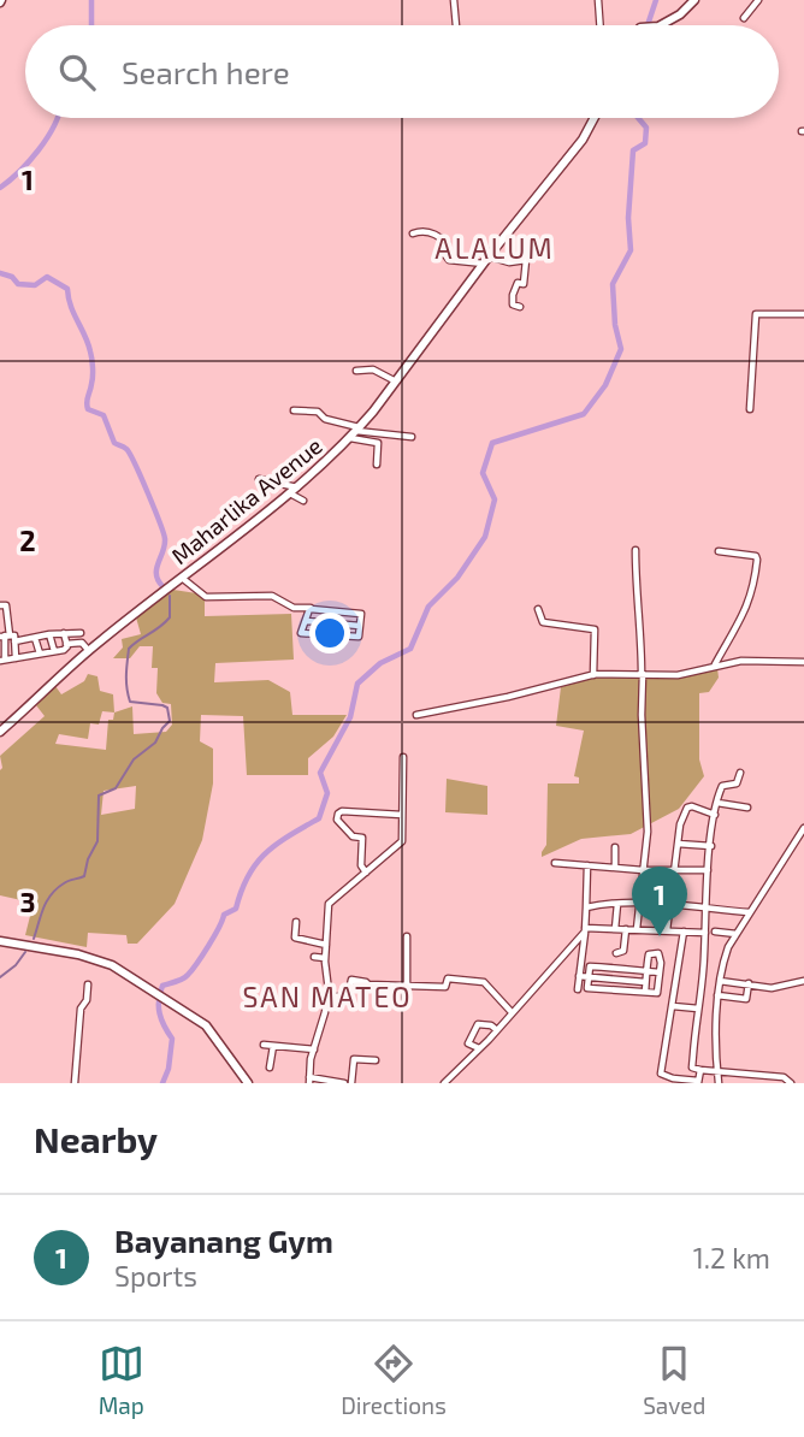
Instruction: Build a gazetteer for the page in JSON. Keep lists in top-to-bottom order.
{
  "streets": {
    "main road": ["Maharlika Avenue"]
  },
  "districts": ["ALALUM", "SAN MATEO"],
  "page": {
    "search": "Search here",
    "pins": "1",
    "heading": "Nearby",
    "list": [
      {
        "mark": "1",
        "name": "Bayanang Gym",
        "note": "Sports",
        "value": "1.2 km"
      }
    ],
    "nav": ["Map", "Directions", "Saved"]
  },
  "grid": {
    "rows": ["1", "2", "3"]
  }
}
